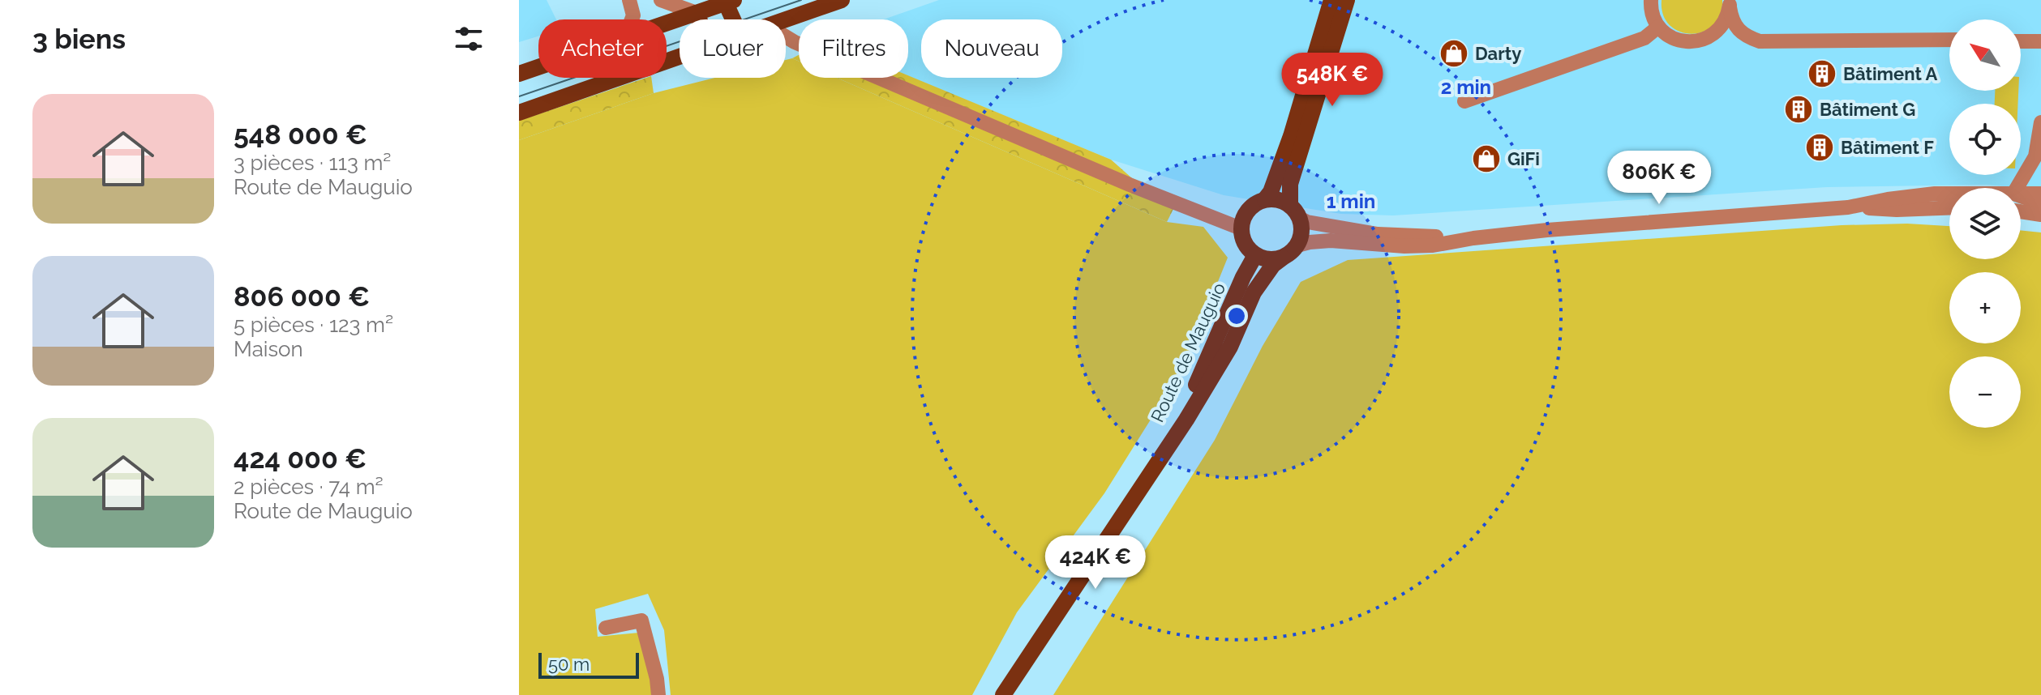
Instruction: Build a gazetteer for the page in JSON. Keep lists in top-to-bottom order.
{
  "streets": {
    "main road": ["Route de Mauguio"]
  },
  "places": {
    "shop": ["Darty", "GiFi"],
    "building": ["Bâtiment A", "Bâtiment G", "Bâtiment F"]
  },
  "scale_bar": "50 m",
  "north": "top left",
  "page": {
    "heading": "3 biens",
    "map_buttons": ["+", "−"],
    "chip": [
      "Acheter",
      "Louer",
      "Filtres",
      "Nouveau"
    ],
    "price": ["548K €", "806K €", "424K €"],
    "list": [
      {
        "name": "548 000 €",
        "note": "3 pièces · 113 m² · Route de Mauguio"
      },
      {
        "name": "806 000 €",
        "note": "5 pièces · 123 m² · Maison"
      },
      {
        "name": "424 000 €",
        "note": "2 pièces · 74 m² · Route de Mauguio"
      }
    ],
    "scale": "50 m"
  },
  "rings": ["2 min", "1 min"]
}
